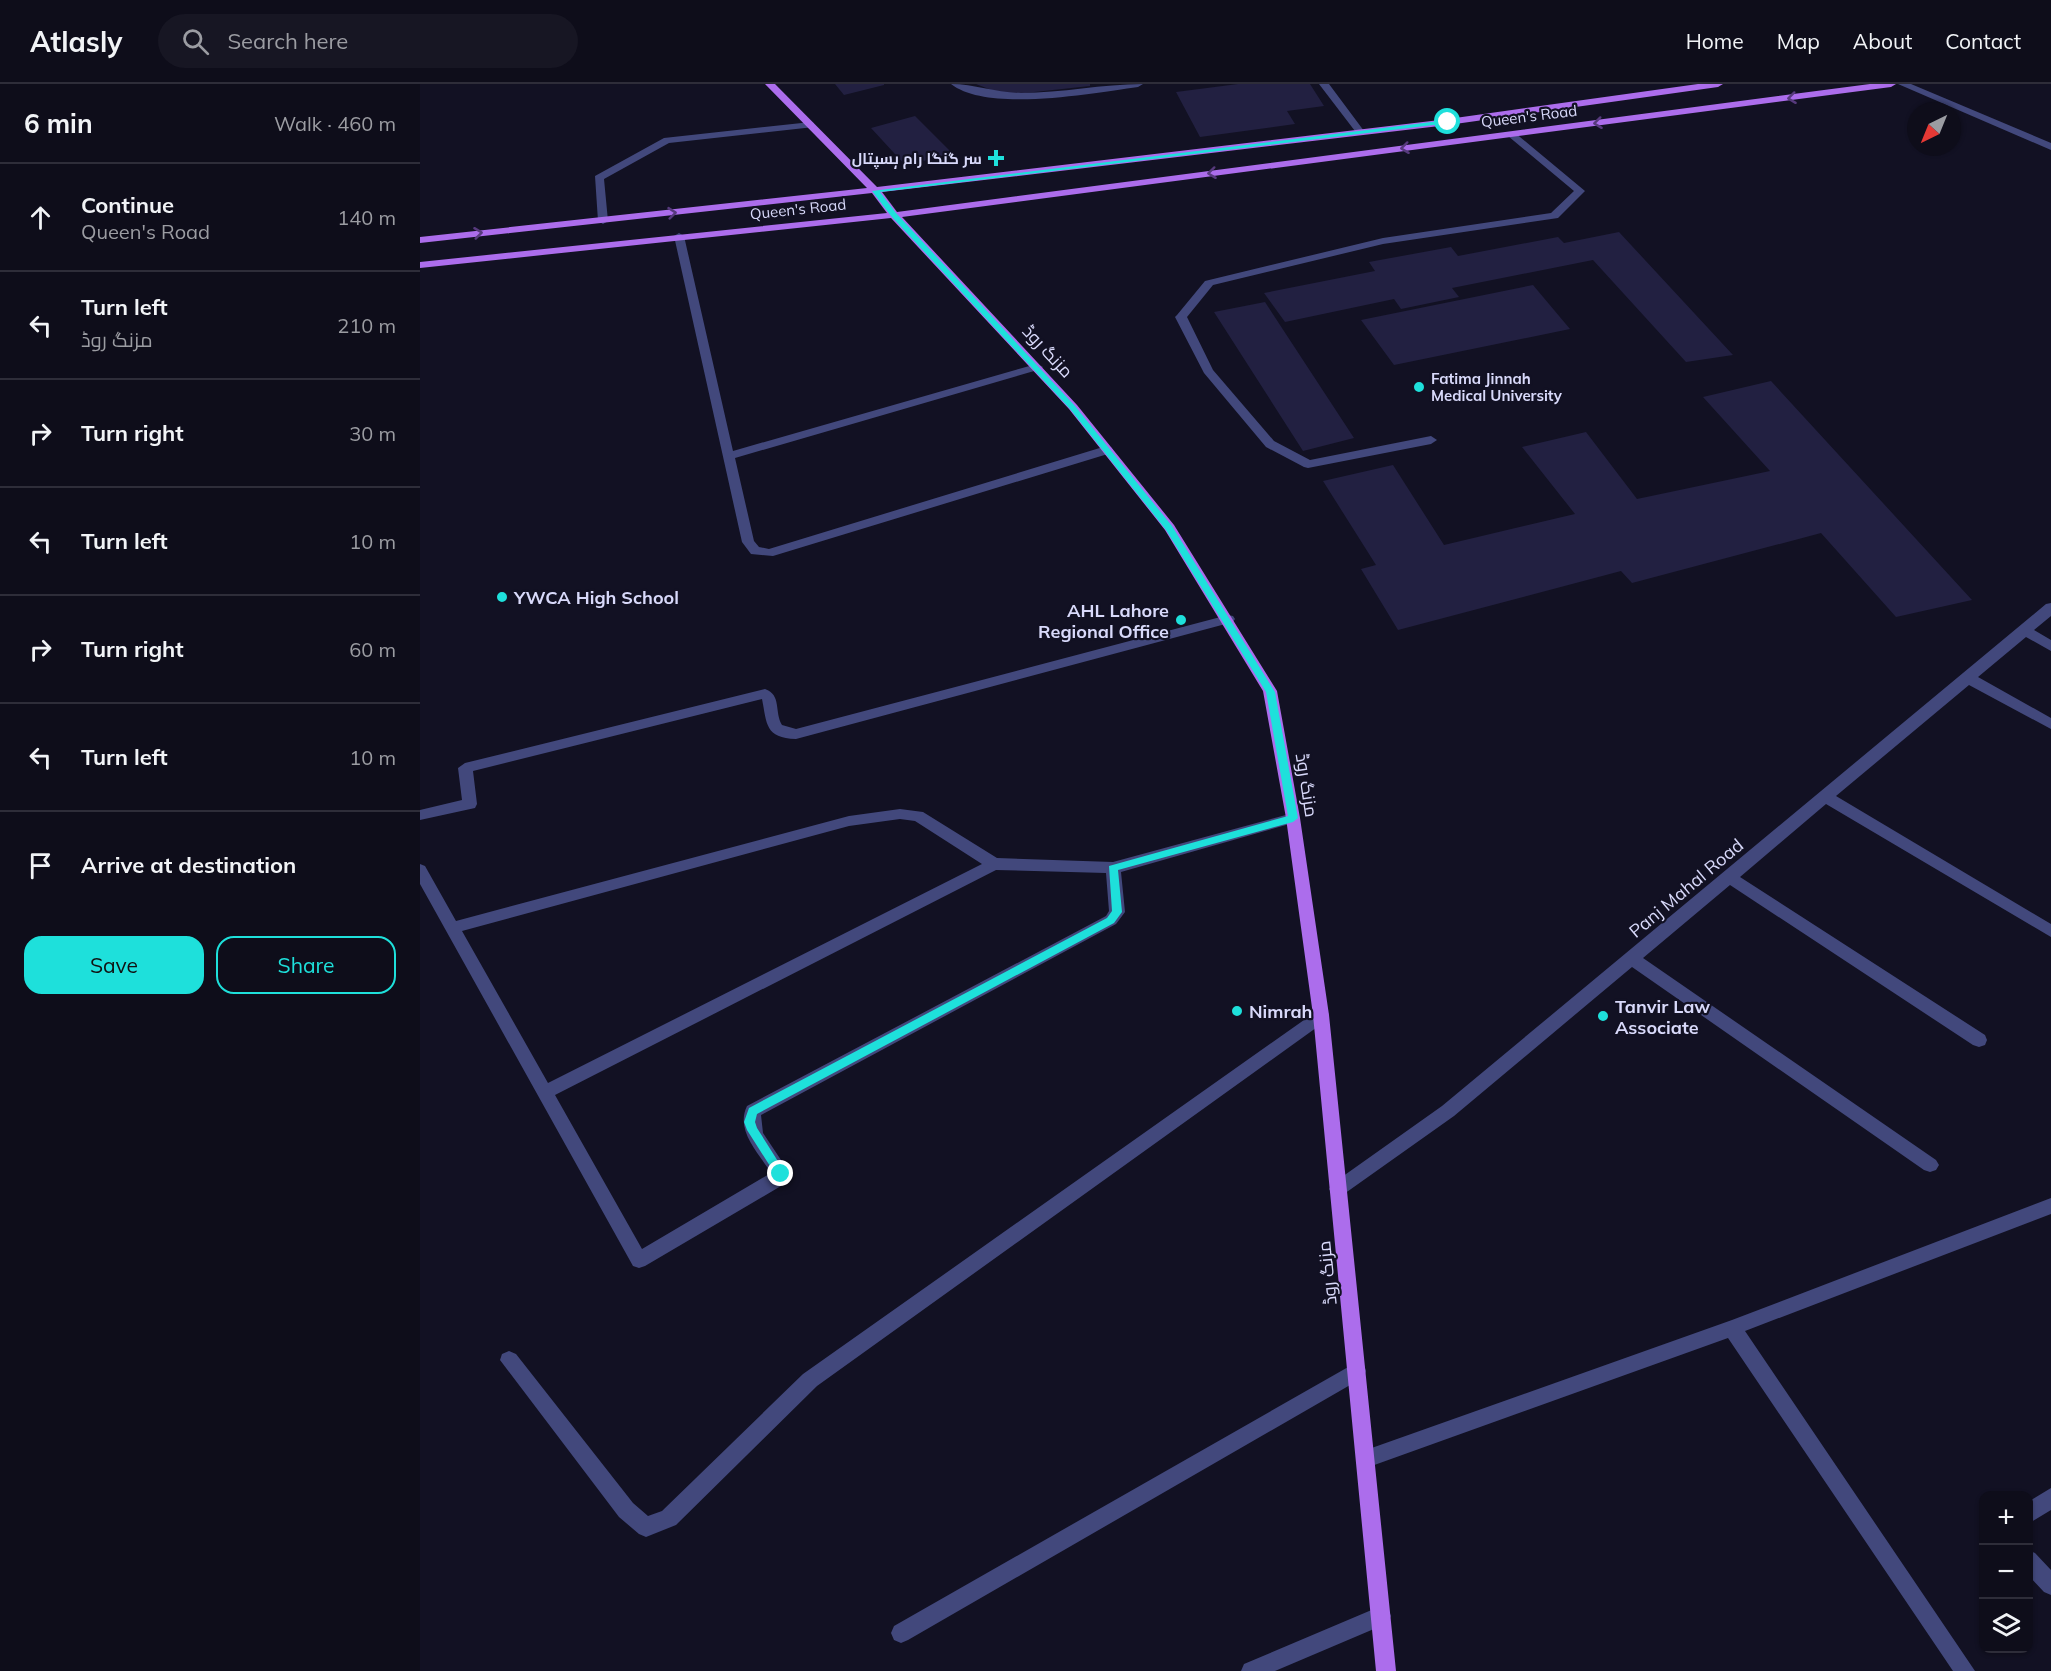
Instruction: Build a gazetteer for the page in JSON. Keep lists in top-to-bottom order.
{
  "streets": {
    "main road": ["Queen's Road", "مزنگ روڈ"],
    "street": ["Panj Mahal Road"]
  },
  "crossings": [
    ["Queen's Road", "مزنگ روڈ"],
    ["مزنگ روڈ", "Panj Mahal Road"]
  ],
  "places": {
    "health": ["سر گنگا رام ہسپتال"],
    "other": [
      "Fatima Jinnah Medical University",
      "YWCA High School",
      "AHL Lahore Regional Office",
      "Nimrah",
      "Tanvir Law Associate"
    ]
  },
  "north": "bottom left",
  "page": {
    "header": "Atlasly",
    "search": "Search here",
    "nav": [
      "Home",
      "Map",
      "About",
      "Contact"
    ],
    "heading": ["6 min", "Walk · 460 m"],
    "list": [
      ["Continue", "Queen's Road", "140 m"],
      ["Turn left", "مزنگ روڈ", "210 m"],
      ["Turn right", "30 m"],
      ["Turn left", "10 m"],
      ["Turn right", "60 m"],
      ["Turn left", "10 m"],
      "Arrive at destination"
    ],
    "buttons": ["Save", "Share"],
    "map_buttons": ["+", "−"]
  }
}
